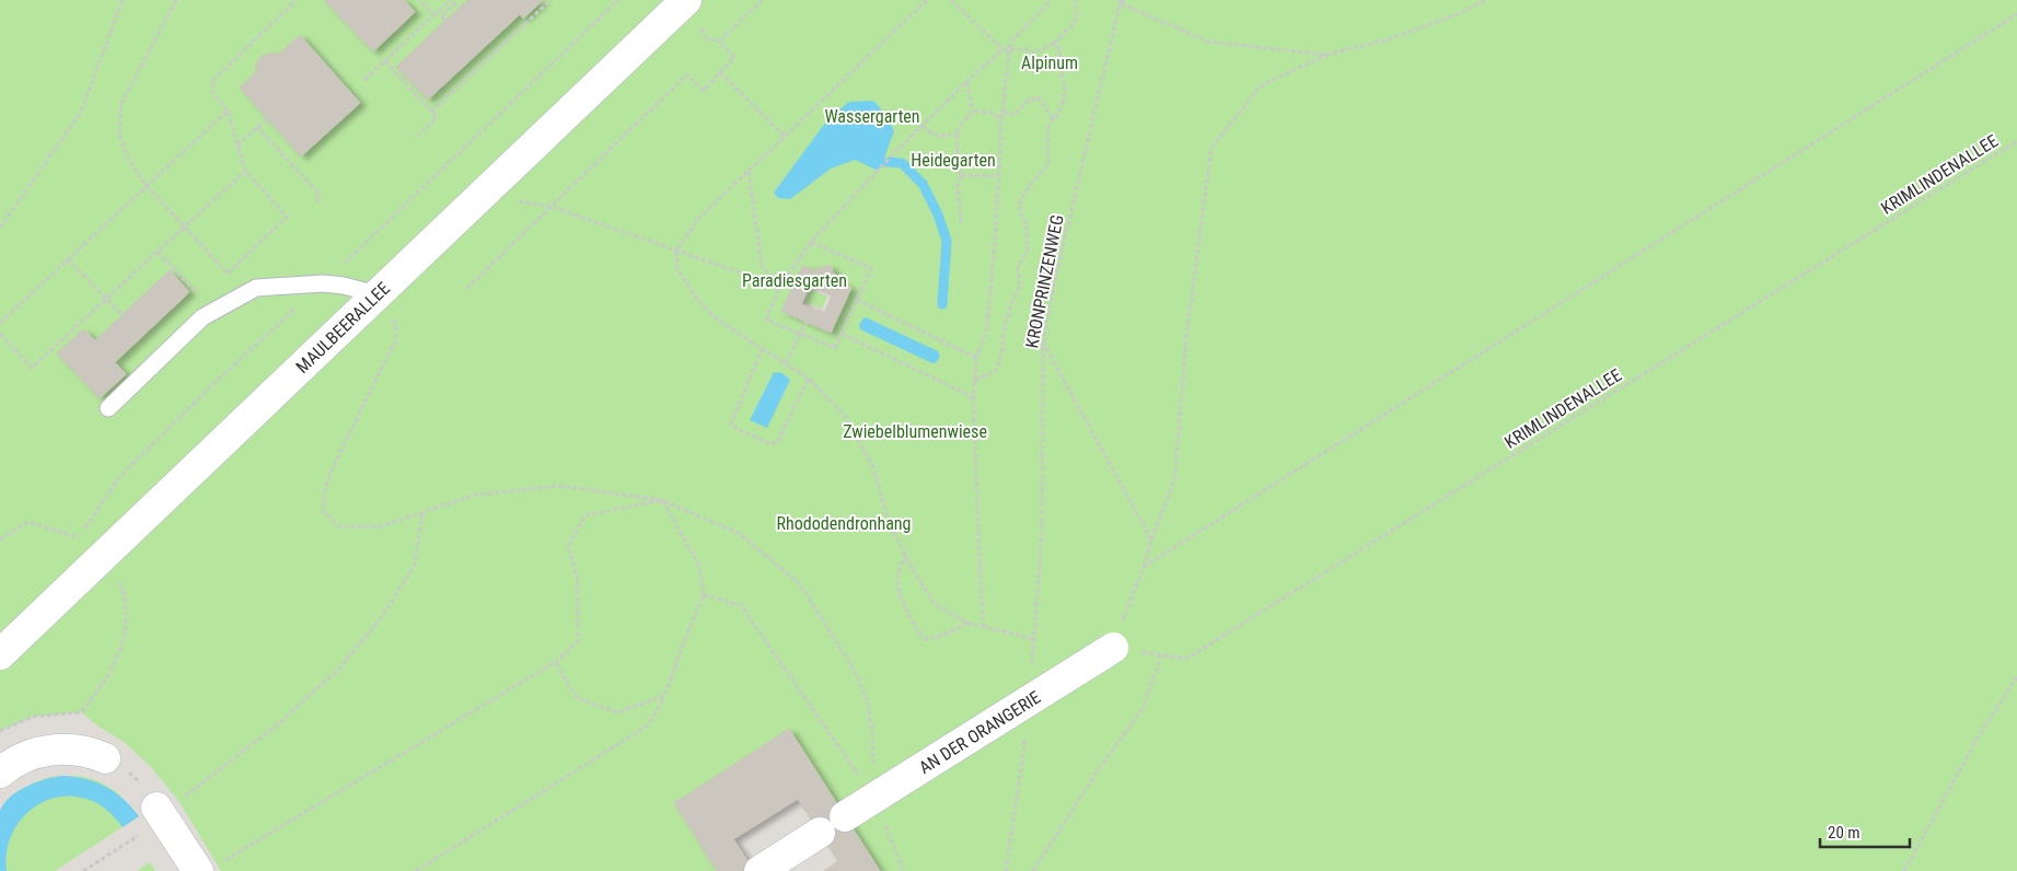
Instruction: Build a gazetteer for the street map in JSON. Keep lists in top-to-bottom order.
{
  "streets": {
    "street": ["MAULBEERALLEE", "AN DER ORANGERIE"],
    "path": ["KRIMLINDENALLEE", "KRONPRINZENWEG"]
  },
  "crossings": [
    ["KRIMLINDENALLEE", "AN DER ORANGERIE"]
  ],
  "parks": [
    "Alpinum",
    "Wassergarten",
    "Heidegarten",
    "Paradiesgarten",
    "Zwiebelblumenwiese",
    "Rhododendronhang"
  ],
  "scale_bar": "20 m"
}
